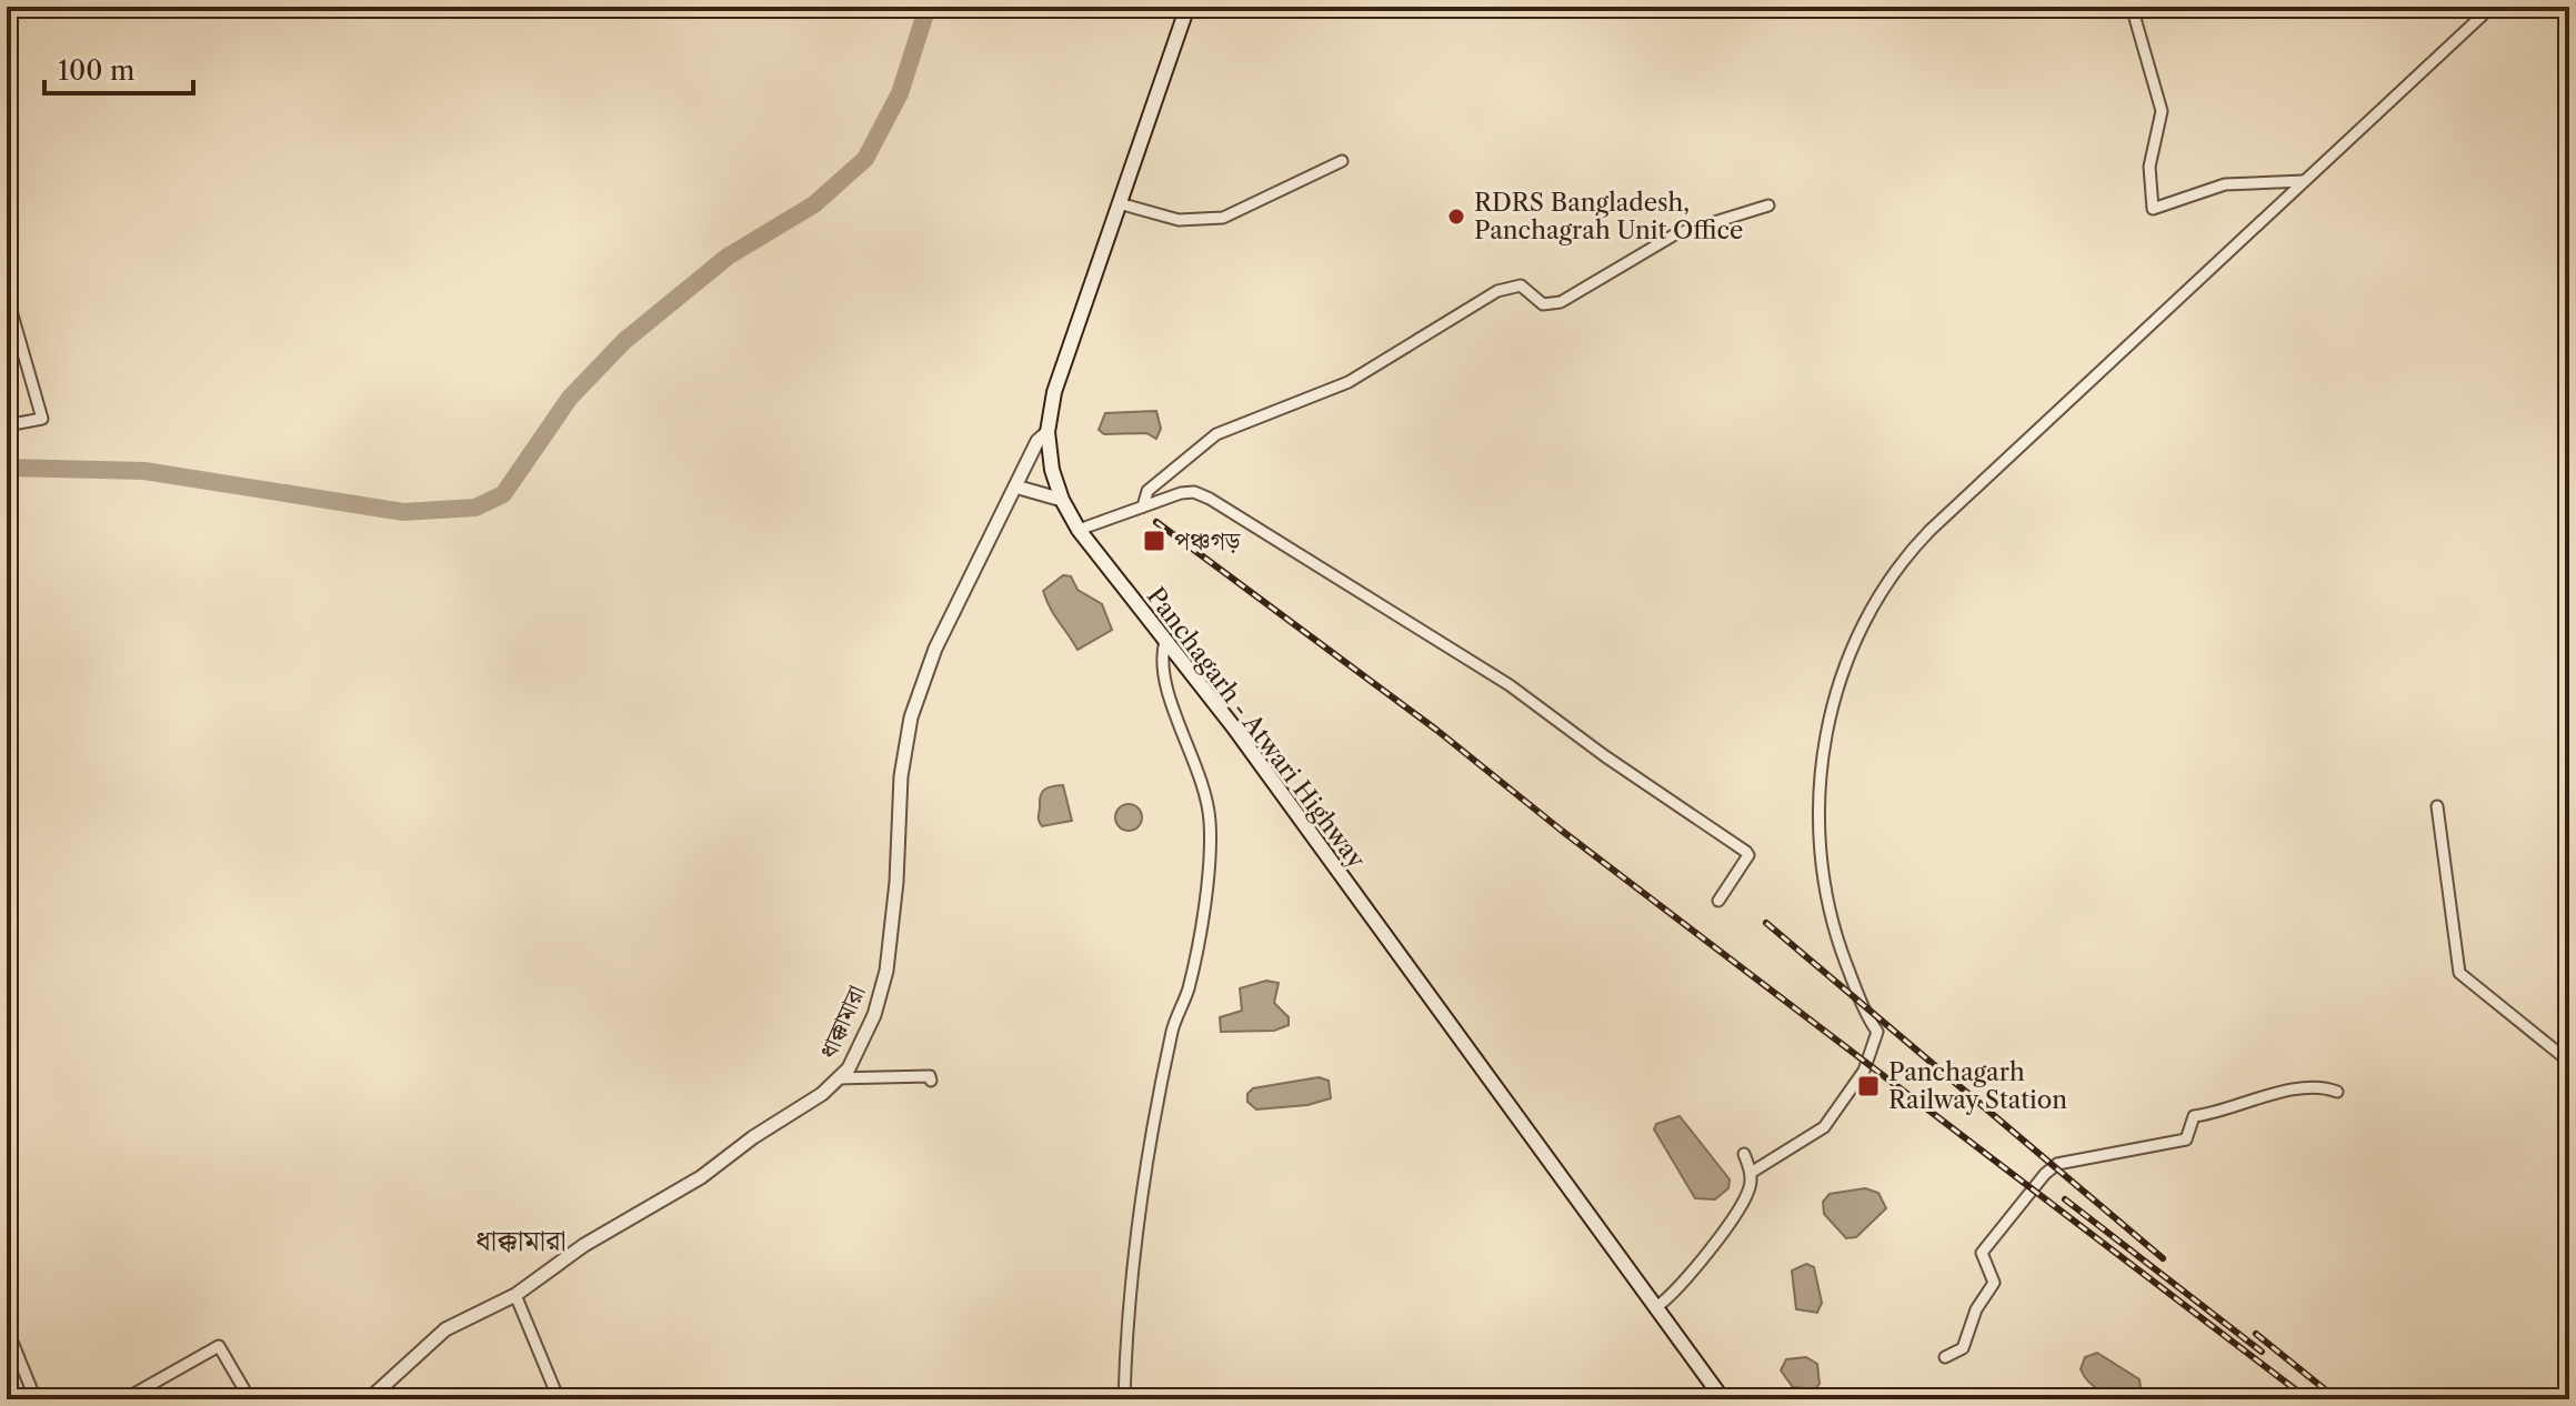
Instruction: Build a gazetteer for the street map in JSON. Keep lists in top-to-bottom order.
{
  "streets": {
    "main road": ["Panchagarh - Atwari Highway"],
    "street": ["ধাক্কামারা"]
  },
  "crossings": [
    ["Panchagarh - Atwari Highway", "ধাক্কামারা"]
  ],
  "districts": ["ধাক্কামারা"],
  "places": {
    "other": ["RDRS Bangladesh, Panchagrah Unit Office"],
    "transit": ["পঞ্চগড়", "Panchagarh Railway Station"]
  },
  "scale_bar": "100 m"
}
